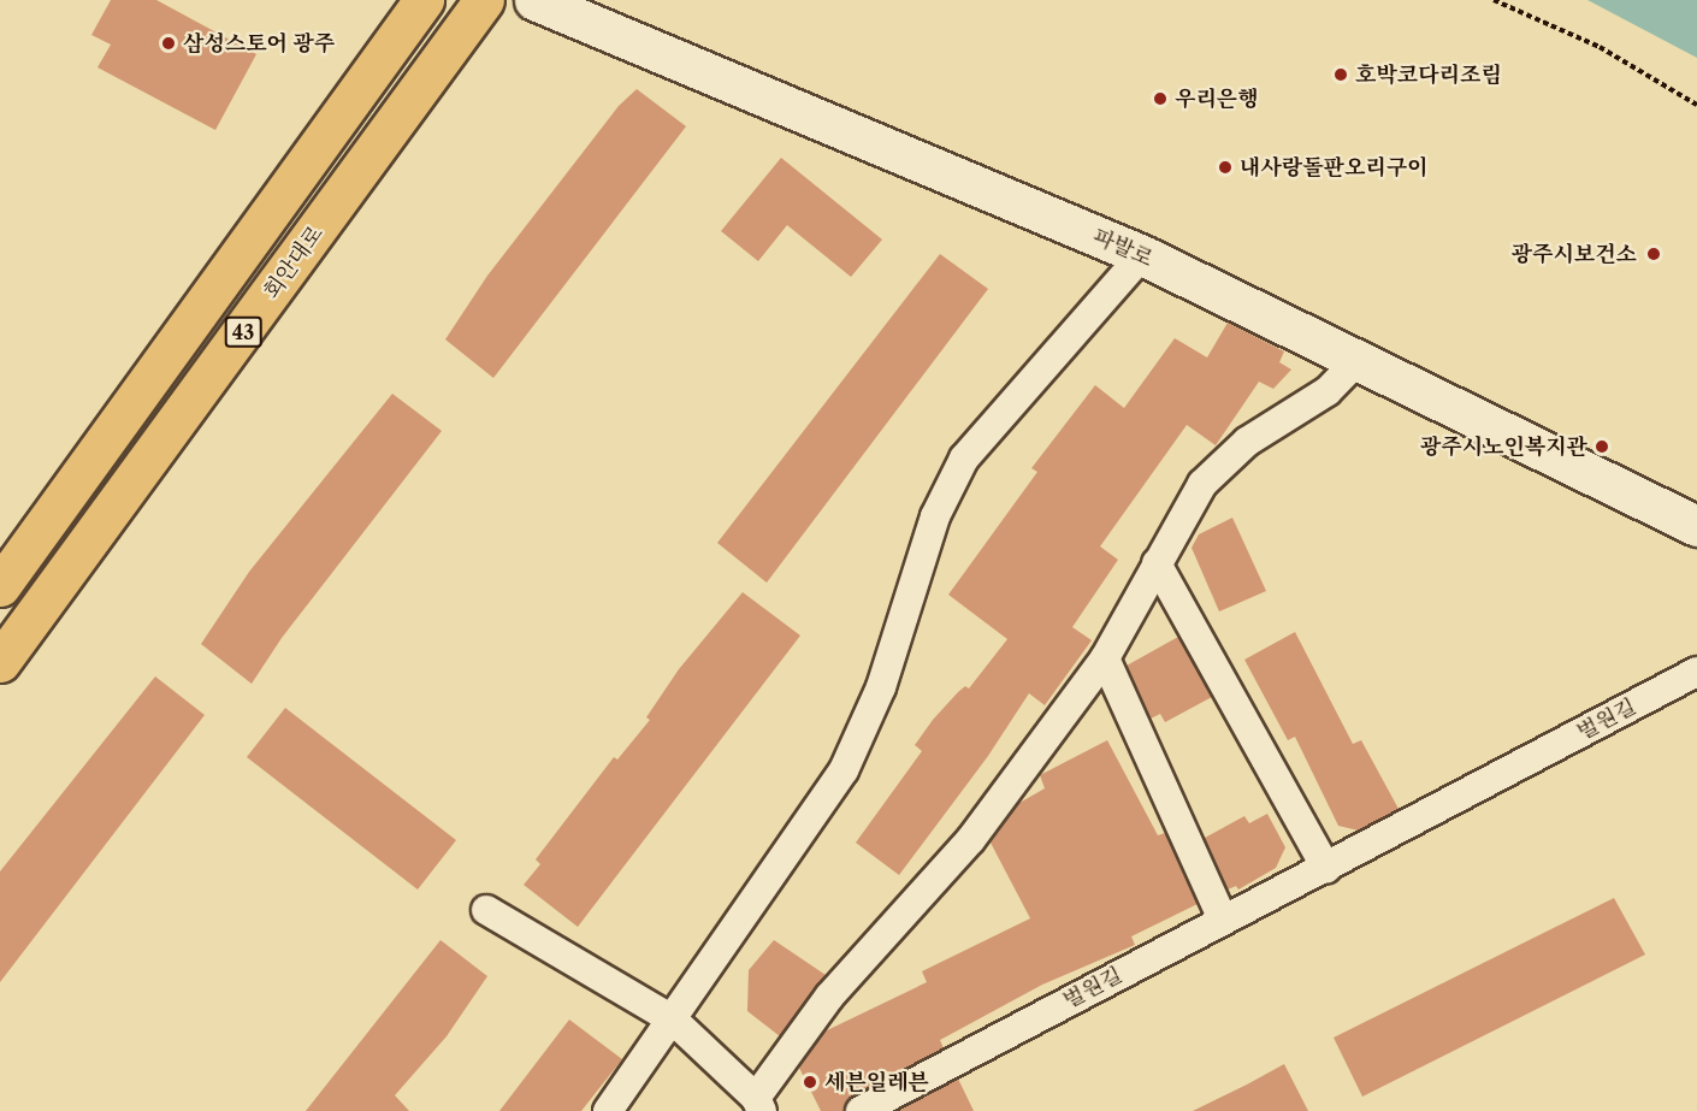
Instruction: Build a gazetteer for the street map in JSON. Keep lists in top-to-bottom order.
{
  "streets": {
    "main road": ["파발로", "회안대로", "43"],
    "street": ["벌원길"]
  },
  "places": [
    "삼성스토어 광주",
    "호박코다리조림",
    "우리은행",
    "내사랑돌판오리구이",
    "광주시보건소",
    "광주시노인복지관",
    "세븐일레븐"
  ]
}
